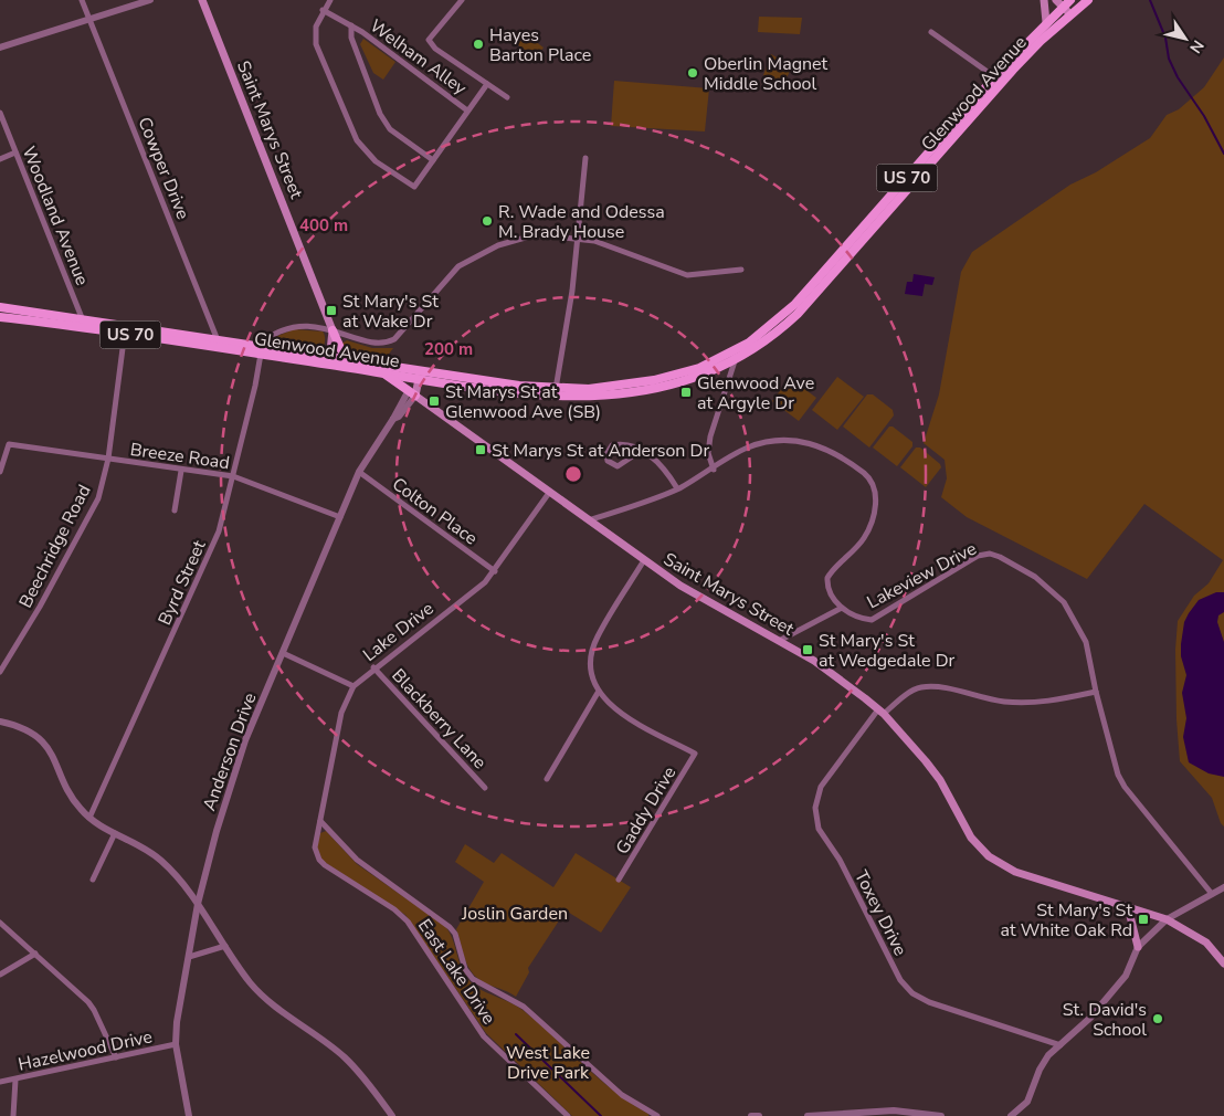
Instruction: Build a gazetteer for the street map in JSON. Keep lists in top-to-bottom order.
{
  "streets": {
    "main road": ["Glenwood Avenue", "Saint Marys Street", "US 70"],
    "street": [
      "Welham Alley",
      "Cowper Drive",
      "Woodland Avenue",
      "Breeze Road",
      "Colton Place",
      "Beechridge Road",
      "Lakeview Drive",
      "Byrd Street",
      "Lake Drive",
      "Blackberry Lane",
      "Anderson Drive",
      "Gaddy Drive",
      "Toxey Drive",
      "East Lake Drive",
      "Hazelwood Drive"
    ]
  },
  "crossings": [
    ["Glenwood Avenue", "Saint Marys Street"],
    ["Glenwood Avenue", "Cowper Drive"],
    ["Glenwood Avenue", "Woodland Avenue"],
    ["Glenwood Avenue", "Beechridge Road"],
    ["Glenwood Avenue", "Byrd Street"],
    ["Saint Marys Street", "Lakeview Drive"],
    ["Saint Marys Street", "Lake Drive"],
    ["Saint Marys Street", "Anderson Drive"],
    ["Saint Marys Street", "Toxey Drive"],
    ["Breeze Road", "Beechridge Road"],
    ["Breeze Road", "Byrd Street"],
    ["Breeze Road", "Anderson Drive"],
    ["Colton Place", "Lake Drive"],
    ["Colton Place", "Anderson Drive"],
    ["Lakeview Drive", "Toxey Drive"],
    ["Lake Drive", "Blackberry Lane"],
    ["Lake Drive", "East Lake Drive"],
    ["Anderson Drive", "Hazelwood Drive"]
  ],
  "parks": ["Joslin Garden", "West Lake Drive Park"],
  "places": {
    "other": [
      "Hayes Barton Place",
      "Oberlin Magnet Middle School",
      "R. Wade and Odessa M. Brady House",
      "St. David's School"
    ],
    "transit": [
      "St Mary's St at Wake Dr",
      "Glenwood Ave at Argyle Dr",
      "St Marys St at Glenwood Ave (SB)",
      "St Marys St at Anderson Dr",
      "St Mary's St at Wedgedale Dr",
      "St Mary's St at White Oak Rd"
    ]
  },
  "north": "bottom right",
  "rings": ["400 m", "200 m"]
}
